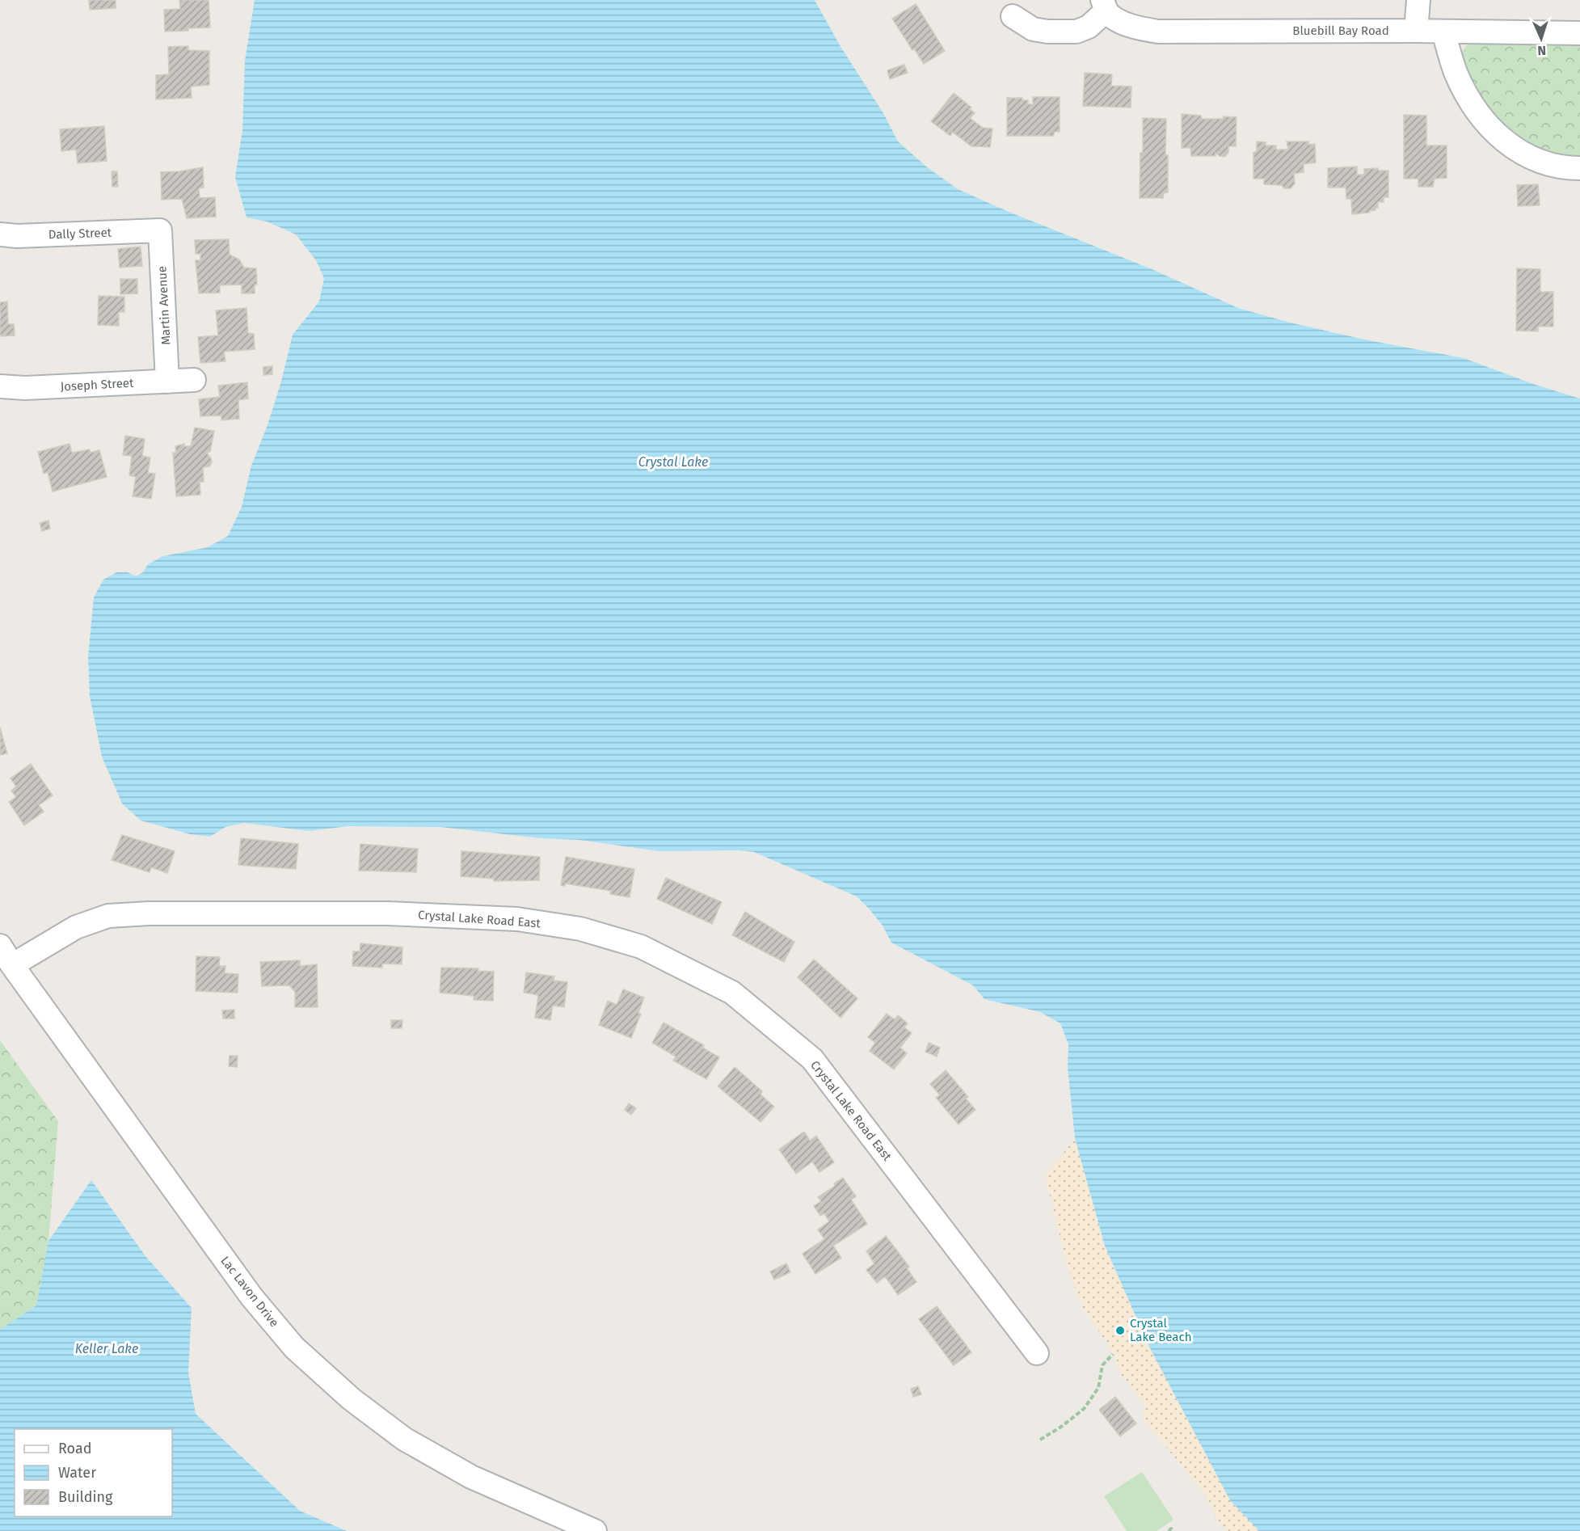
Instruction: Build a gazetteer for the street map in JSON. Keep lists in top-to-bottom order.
{
  "streets": {
    "street": [
      "Bluebill Bay Road",
      "Dally Street",
      "Martin Avenue",
      "Joseph Street",
      "Crystal Lake Road East",
      "Lac Lavon Drive"
    ]
  },
  "crossings": [
    ["Dally Street", "Martin Avenue"],
    ["Martin Avenue", "Joseph Street"],
    ["Crystal Lake Road East", "Lac Lavon Drive"]
  ],
  "water": ["Crystal Lake", "Keller Lake"],
  "places": ["Crystal Lake Beach"],
  "legend": ["Road", "Water", "Building"],
  "north": "bottom"
}
